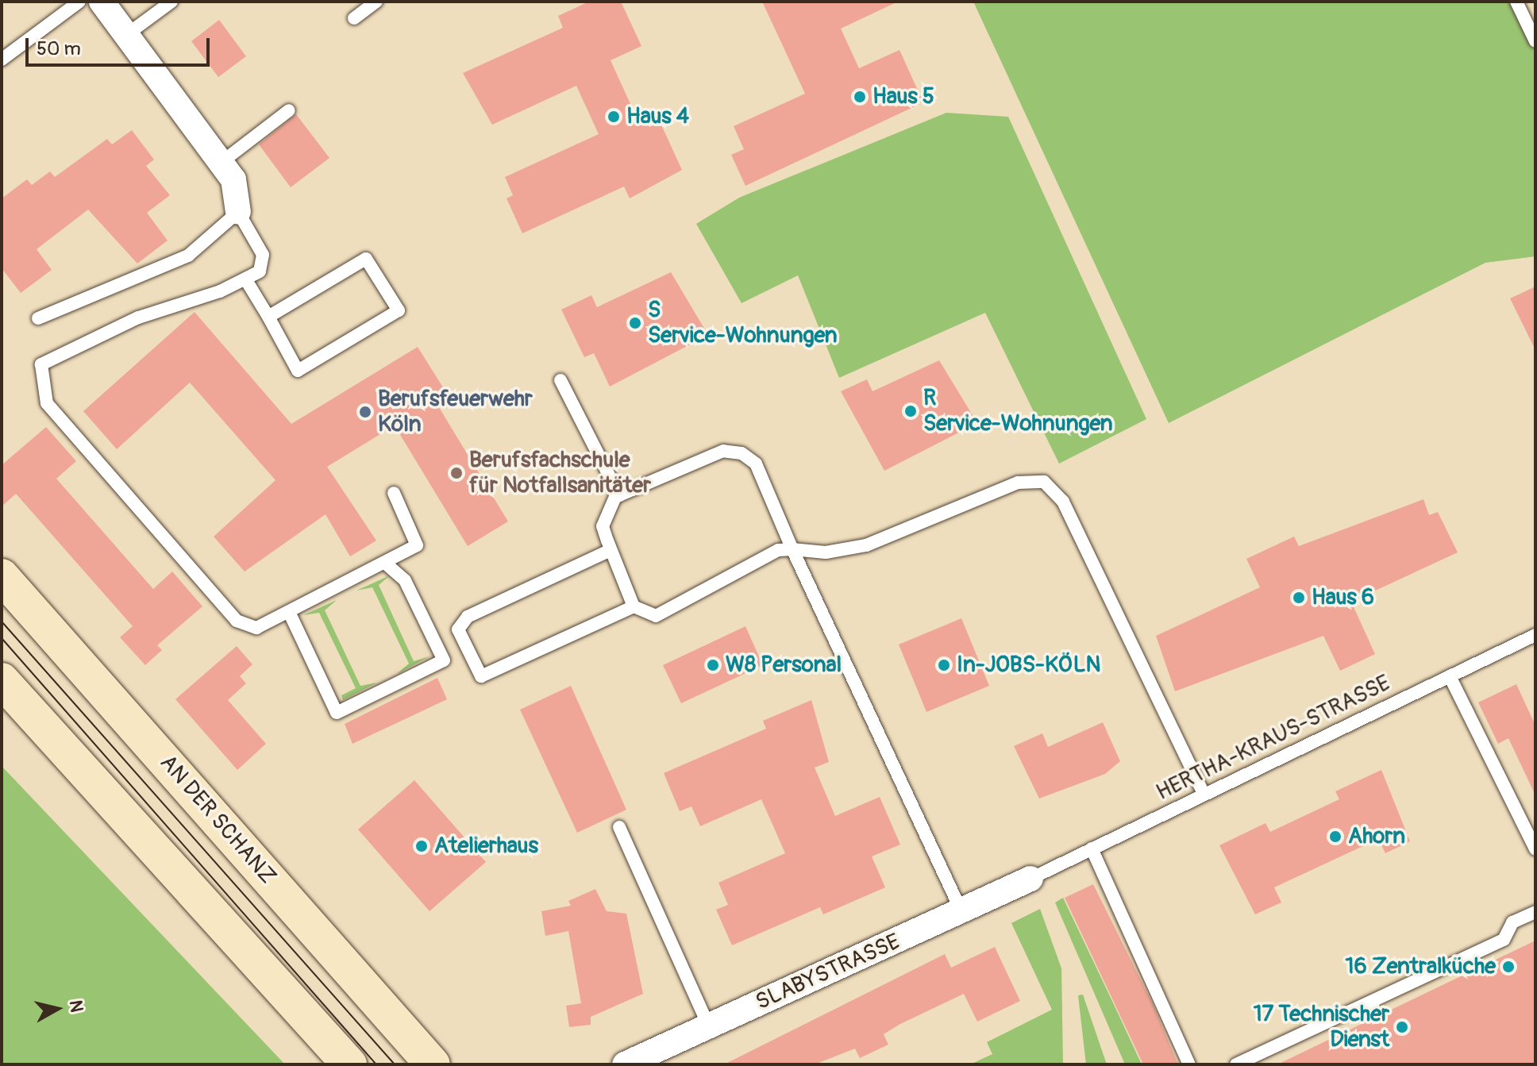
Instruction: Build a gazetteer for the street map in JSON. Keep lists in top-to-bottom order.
{
  "streets": {
    "main road": ["AN DER SCHANZ"],
    "street": ["SLABYSTRASSE"],
    "lane": ["HERTHA-KRAUS-STRASSE"]
  },
  "crossings": [
    ["HERTHA-KRAUS-STRASSE", "SLABYSTRASSE"]
  ],
  "places": [
    "Haus 5",
    "Haus 4",
    "S Service-Wohnungen",
    "R Service-Wohnungen",
    "Berufsfeuerwehr Köln",
    "Berufsfachschule für Notfallsanitäter",
    "Haus 6",
    "W8 Personal",
    "In-JOBS-KÖLN",
    "Ahorn",
    "Atelierhaus",
    "16 Zentralküche",
    "17 Technischer Dienst"
  ],
  "scale_bar": "50 m",
  "north": "right"
}
